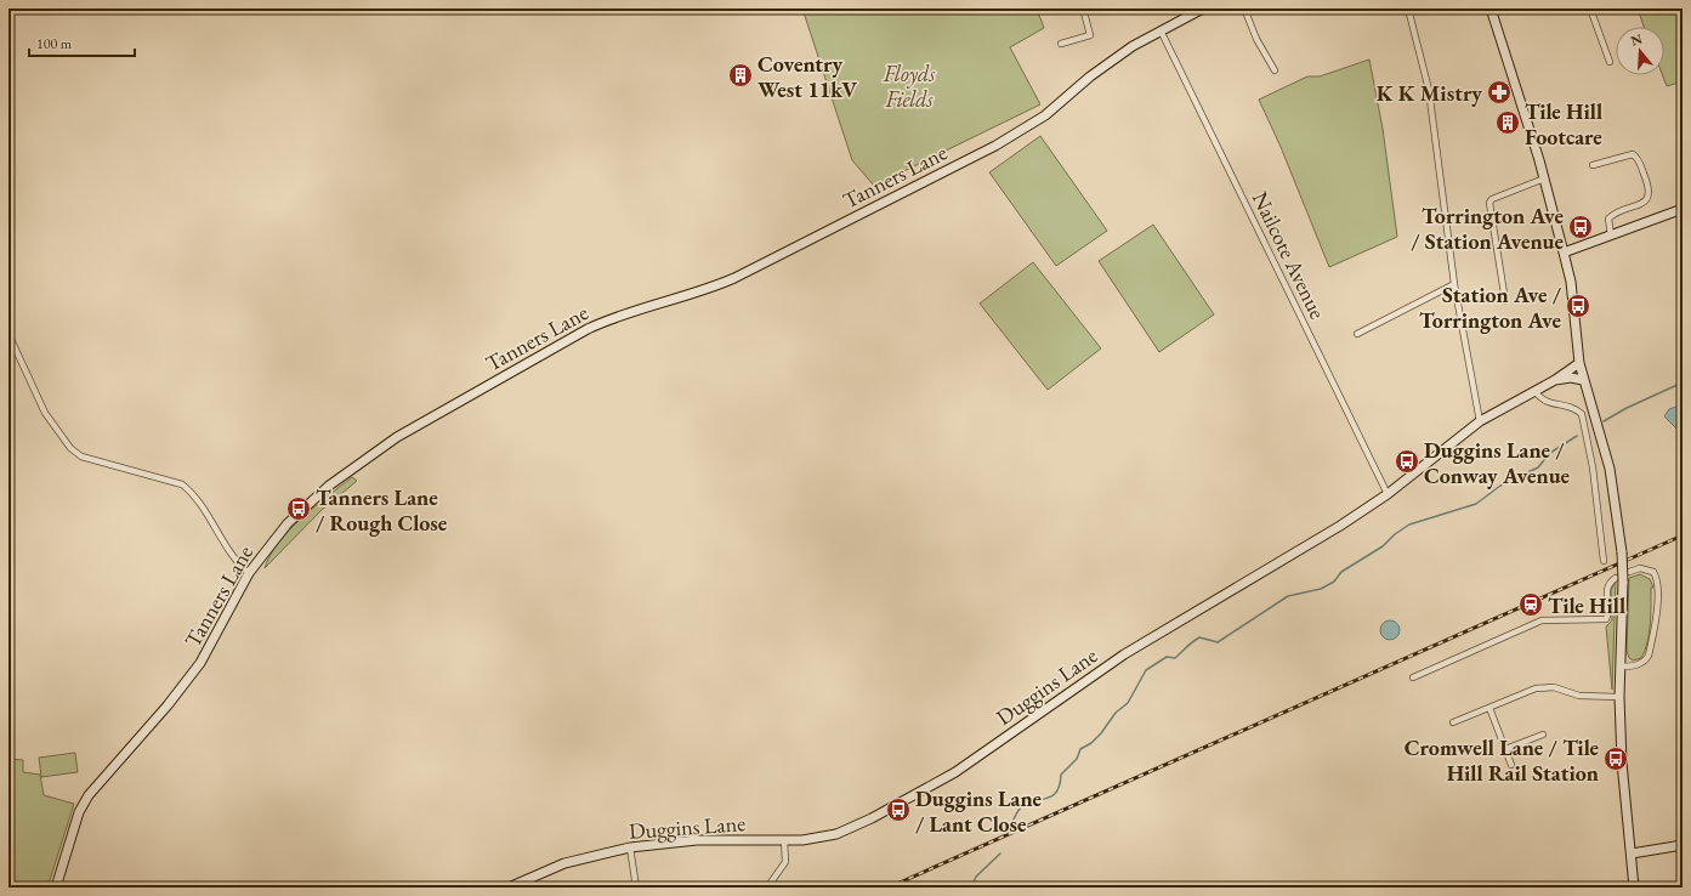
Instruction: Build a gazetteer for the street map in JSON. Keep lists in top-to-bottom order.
{
  "streets": {
    "street": ["Tanners Lane", "Nailcote Avenue", "Duggins Lane"]
  },
  "crossings": [
    ["Tanners Lane", "Nailcote Avenue"],
    ["Nailcote Avenue", "Duggins Lane"]
  ],
  "parks": ["Floyds Fields"],
  "places": {
    "building": ["Coventry West 11kV", "Tile Hill Footcare"],
    "pharmacy": ["K K Mistry"],
    "bus stop": [
      "Torrington Ave / Station Avenue",
      "Station Ave / Torrington Ave",
      "Duggins Lane / Conway Avenue",
      "Tanners Lane / Rough Close",
      "Cromwell Lane / Tile Hill Rail Station",
      "Duggins Lane / Lant Close"
    ],
    "station": ["Tile Hill"]
  },
  "scale_bar": "100 m",
  "north": "top"
}
